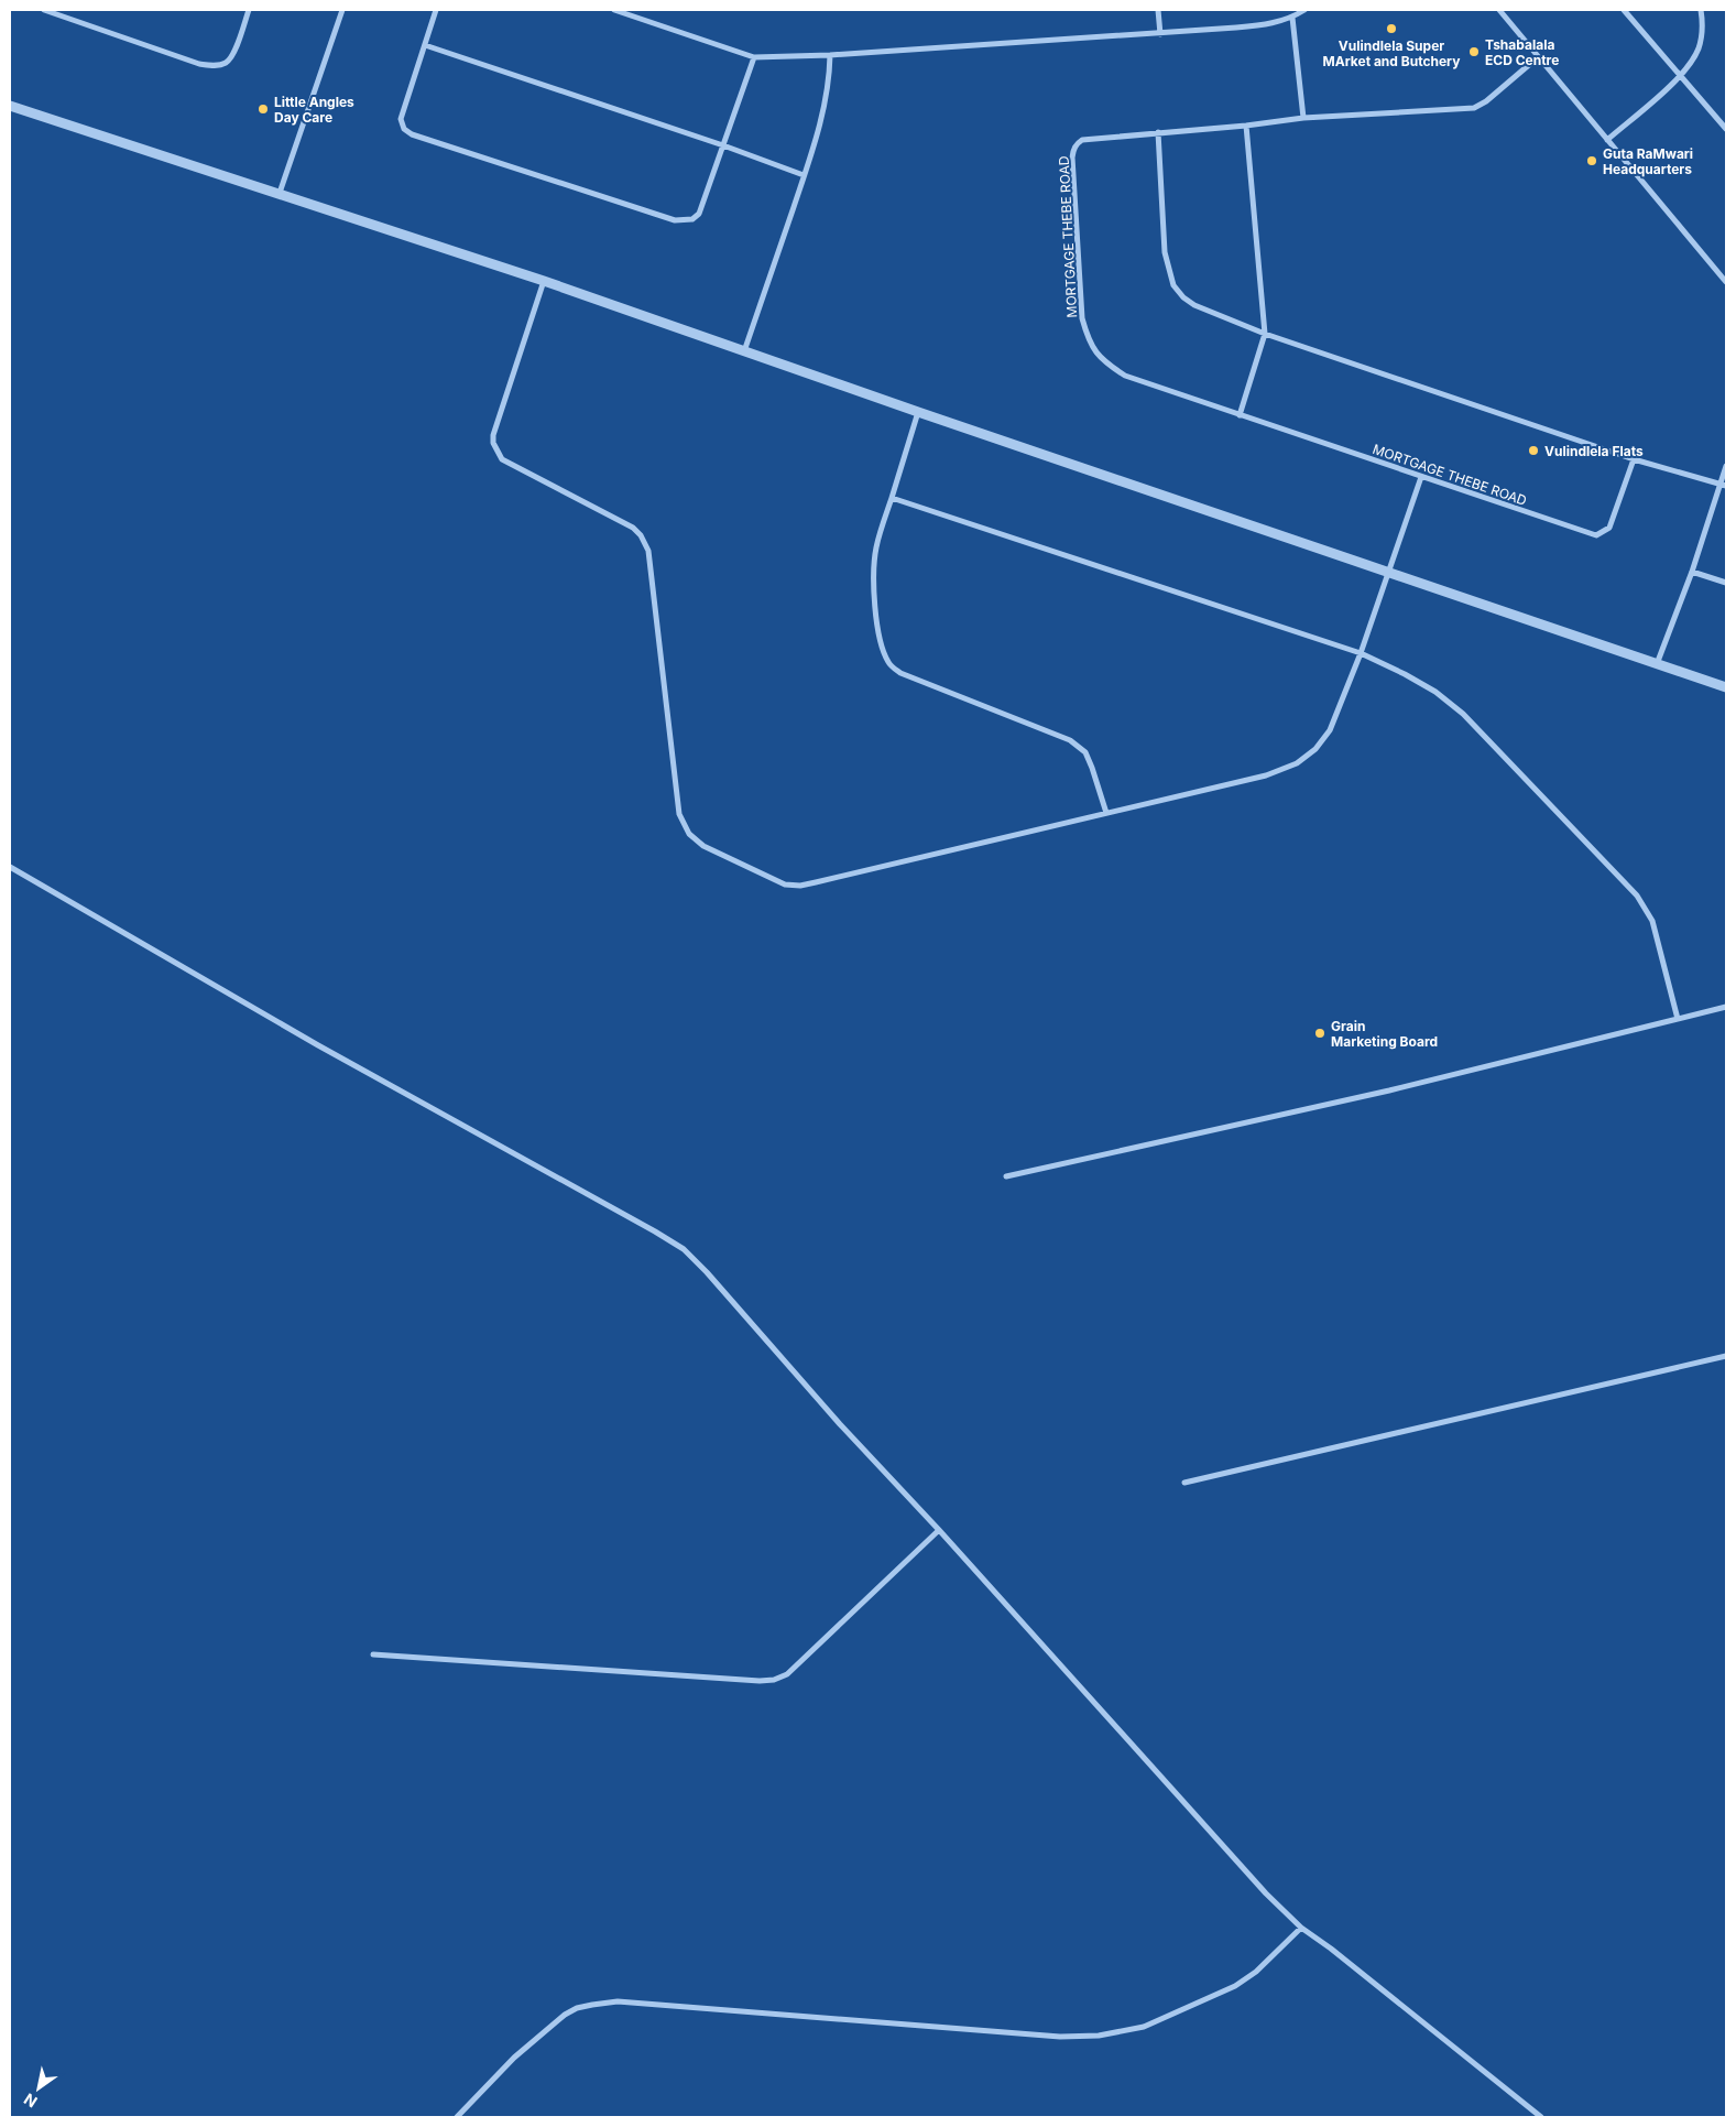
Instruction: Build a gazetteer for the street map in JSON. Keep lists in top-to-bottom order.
{
  "streets": {
    "street": ["MORTGAGE THEBE ROAD"]
  },
  "places": [
    "Vulindlela Super MArket and Butchery",
    "Tshabalala ECD Centre",
    "Little Angles Day Care",
    "Guta RaMwari Headquarters",
    "Vulindlela Flats",
    "Grain Marketing Board"
  ],
  "north": "bottom left"
}
